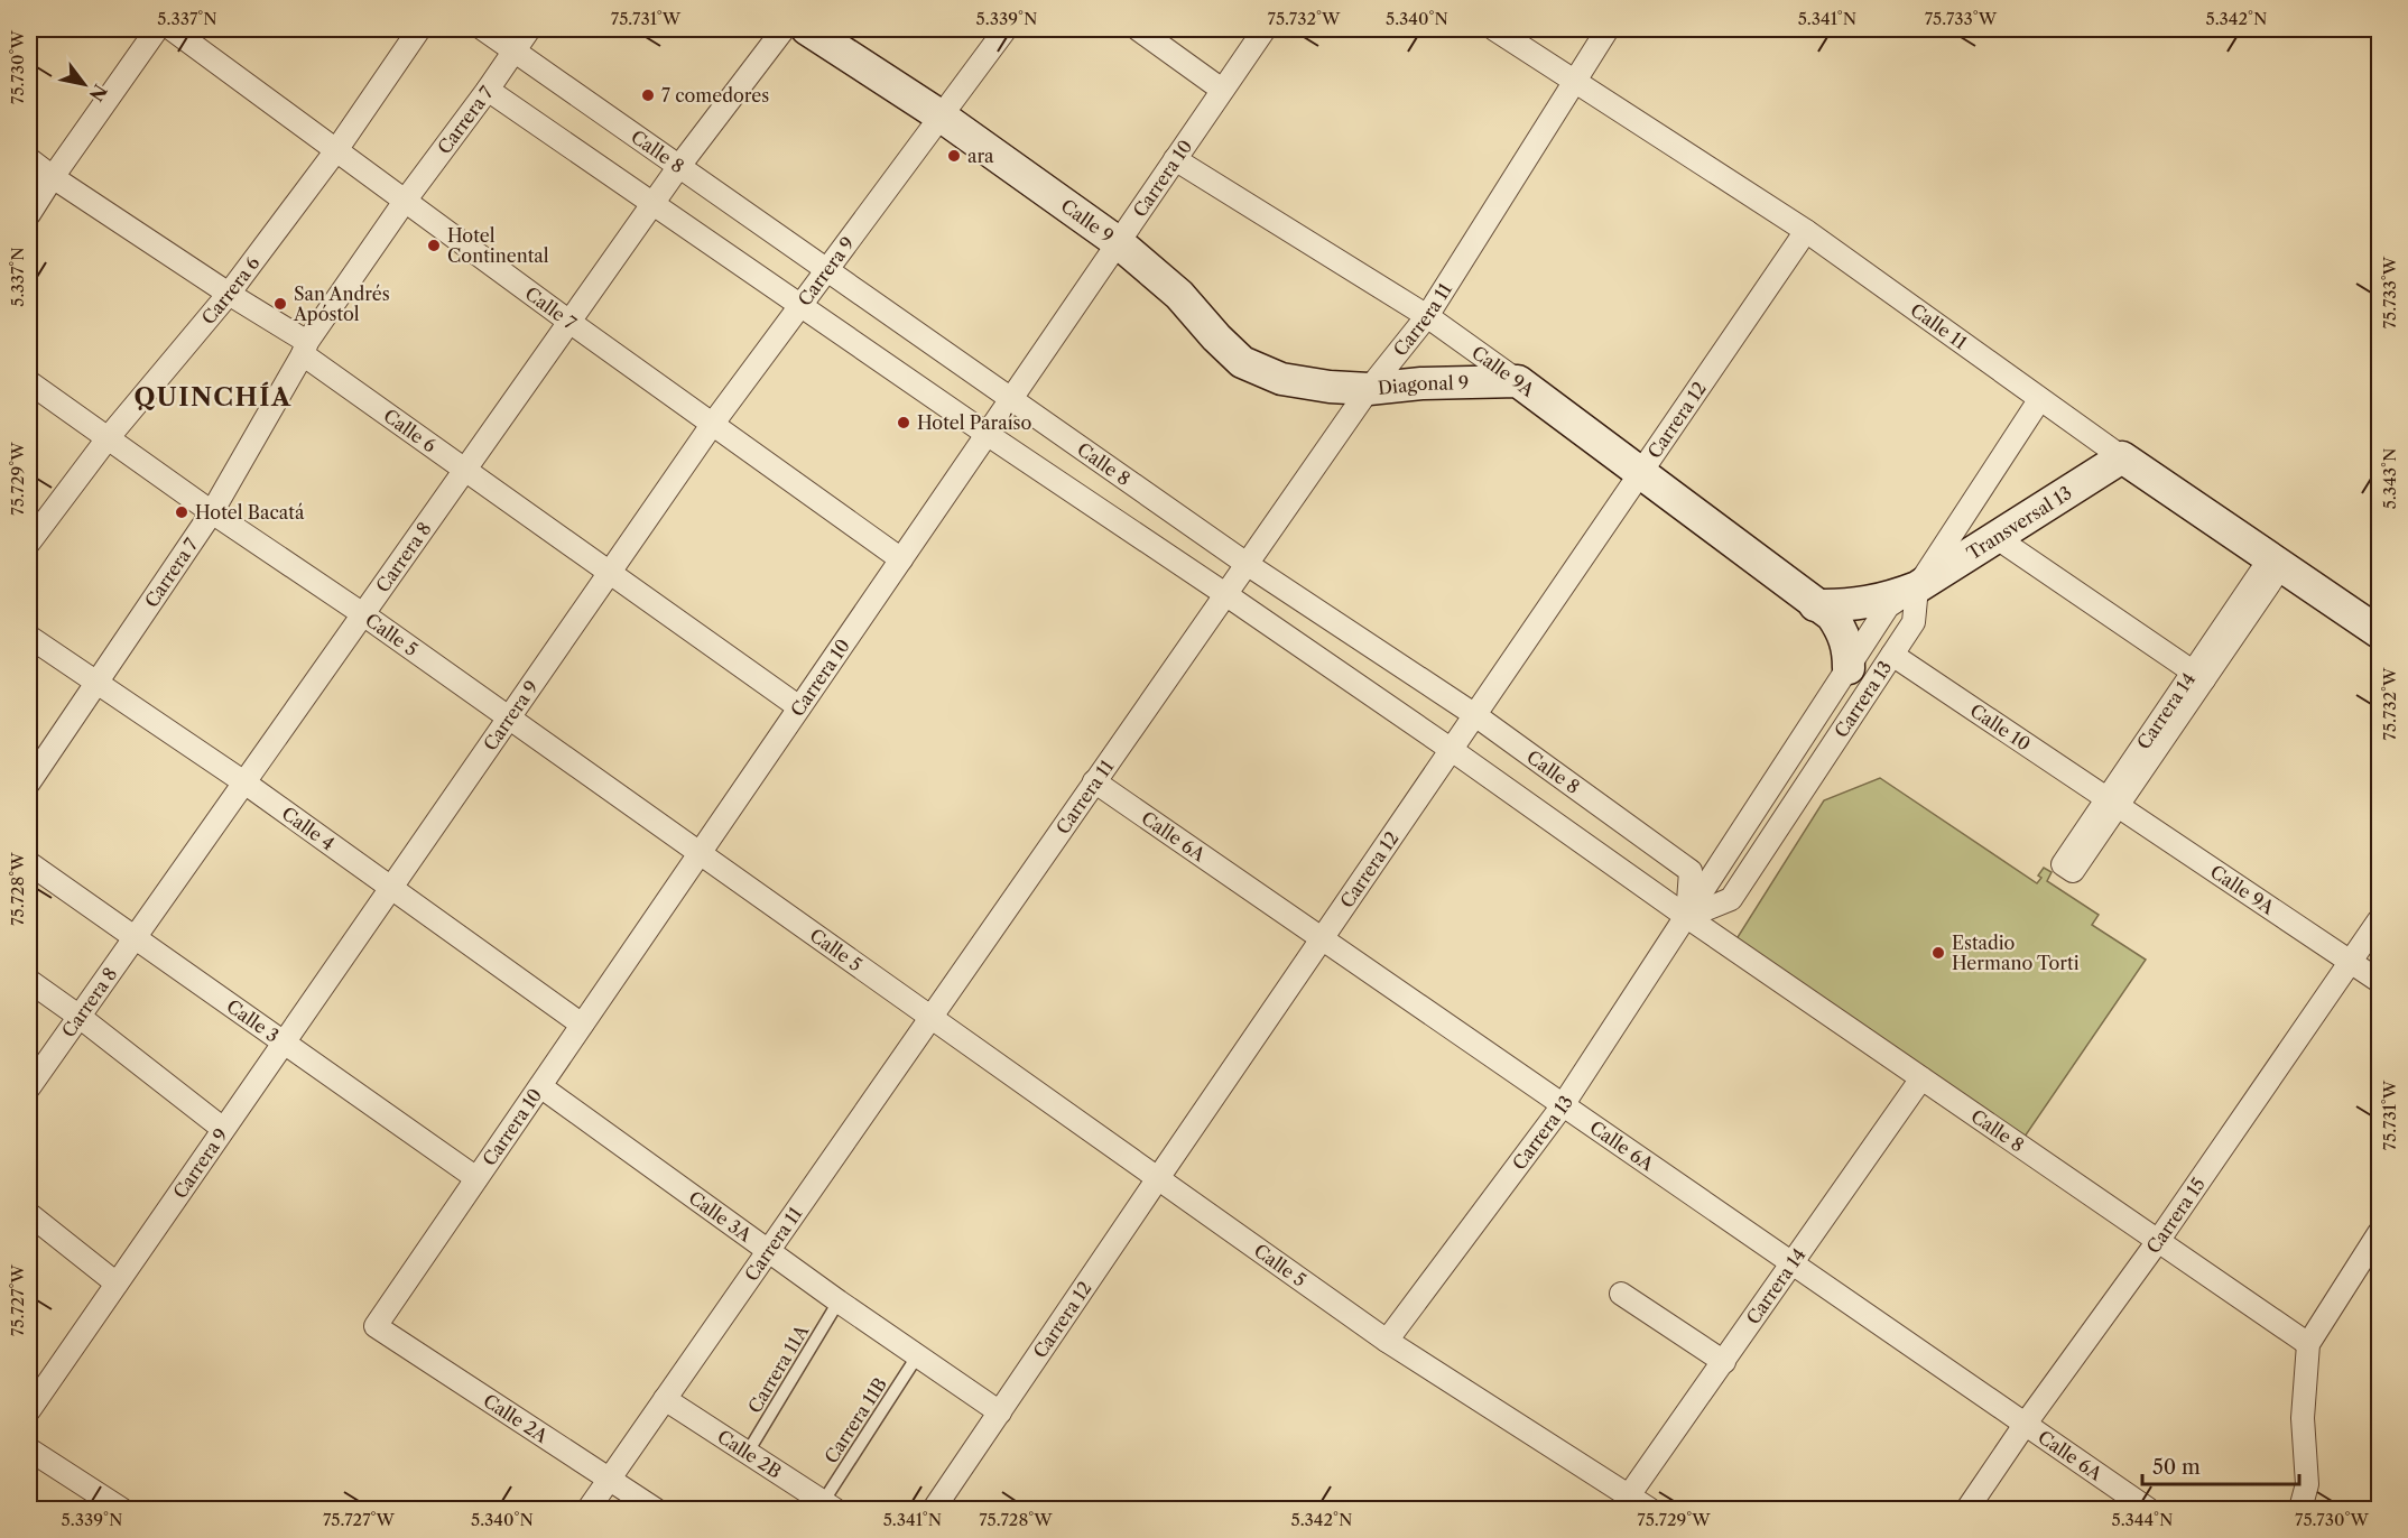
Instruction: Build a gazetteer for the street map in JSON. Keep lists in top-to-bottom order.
{
  "streets": {
    "street": [
      "Carrera 7",
      "Calle 8",
      "Carrera 10",
      "Calle 9",
      "Carrera 9",
      "Carrera 6",
      "Calle 7",
      "Carrera 11",
      "Calle 11",
      "Calle 9A",
      "Diagonal 9",
      "Carrera 12",
      "Calle 6",
      "Transversal 13",
      "Carrera 8",
      "Calle 5",
      "Carrera 13",
      "Carrera 14",
      "Calle 10",
      "Calle 4",
      "Calle 6A",
      "Calle 3",
      "Calle 3A",
      "Carrera 15",
      "Calle 2A",
      "Calle 2B"
    ],
    "lane": ["Carrera 11A", "Carrera 11B"]
  },
  "crossings": [
    ["Carrera 7", "Calle 8"],
    ["Carrera 7", "Calle 7"],
    ["Carrera 7", "Calle 6"],
    ["Carrera 7", "Calle 5"],
    ["Carrera 7", "Calle 4"],
    ["Calle 8", "Carrera 10"],
    ["Calle 8", "Carrera 9"],
    ["Calle 8", "Carrera 11"],
    ["Calle 8", "Carrera 12"],
    ["Calle 8", "Carrera 8"],
    ["Calle 8", "Carrera 13"],
    ["Calle 8", "Carrera 14"],
    ["Calle 8", "Carrera 15"],
    ["Carrera 10", "Calle 9"],
    ["Carrera 10", "Calle 7"],
    ["Carrera 10", "Calle 9A"],
    ["Carrera 10", "Calle 6"],
    ["Carrera 10", "Calle 5"],
    ["Carrera 10", "Calle 4"],
    ["Carrera 10", "Calle 3"],
    ["Carrera 10", "Calle 3A"],
    ["Carrera 10", "Calle 2A"],
    ["Calle 9", "Carrera 9"],
    ["Calle 9", "Carrera 11"],
    ["Calle 9", "Diagonal 9"],
    ["Carrera 9", "Calle 7"],
    ["Carrera 9", "Calle 6"],
    ["Carrera 9", "Calle 5"],
    ["Carrera 9", "Calle 4"],
    ["Carrera 9", "Calle 3"],
    ["Carrera 6", "Calle 7"],
    ["Carrera 6", "Calle 6"],
    ["Carrera 6", "Calle 5"],
    ["Calle 7", "Carrera 8"],
    ["Carrera 11", "Calle 11"],
    ["Carrera 11", "Calle 9A"],
    ["Carrera 11", "Diagonal 9"],
    ["Carrera 11", "Calle 5"],
    ["Carrera 11", "Calle 6A"],
    ["Carrera 11", "Calle 3A"],
    ["Carrera 11", "Calle 2A"],
    ["Carrera 11", "Calle 2B"],
    ["Calle 11", "Carrera 12"],
    ["Calle 11", "Transversal 13"],
    ["Calle 11", "Carrera 13"],
    ["Calle 11", "Carrera 14"],
    ["Calle 9A", "Diagonal 9"],
    ["Calle 9A", "Carrera 12"],
    ["Calle 9A", "Carrera 13"],
    ["Calle 9A", "Carrera 14"],
    ["Calle 9A", "Calle 10"],
    ["Calle 9A", "Carrera 15"],
    ["Carrera 12", "Calle 5"],
    ["Carrera 12", "Calle 6A"],
    ["Carrera 12", "Calle 3A"],
    ["Calle 6", "Carrera 8"],
    ["Transversal 13", "Carrera 13"],
    ["Carrera 8", "Calle 5"],
    ["Carrera 8", "Calle 4"],
    ["Carrera 8", "Calle 3"],
    ["Calle 5", "Carrera 13"],
    ["Calle 5", "Carrera 14"],
    ["Carrera 13", "Calle 10"],
    ["Carrera 13", "Calle 6A"],
    ["Carrera 14", "Calle 10"],
    ["Carrera 14", "Calle 6A"],
    ["Calle 6A", "Carrera 15"],
    ["Calle 3A", "Carrera 11A"],
    ["Calle 3A", "Carrera 11B"],
    ["Carrera 11A", "Calle 2B"],
    ["Carrera 11B", "Calle 2B"]
  ],
  "districts": ["QUINCHÍA"],
  "places": [
    "7 comedores",
    "ara",
    "Hotel Continental",
    "San Andrés Apóstol",
    "Hotel Paraíso",
    "Hotel Bacatá",
    "Estadio Hermano Torti"
  ],
  "scale_bar": "50 m",
  "north": "bottom right",
  "coordinates": [
    "5.337°N",
    "75.731°W",
    "5.339°N",
    "75.732°W",
    "5.340°N",
    "5.341°N",
    "75.733°W",
    "5.342°N",
    "75.730°W",
    "75.729°W",
    "5.343°N",
    "75.728°W",
    "75.727°W",
    "5.344°N"
  ]
}
